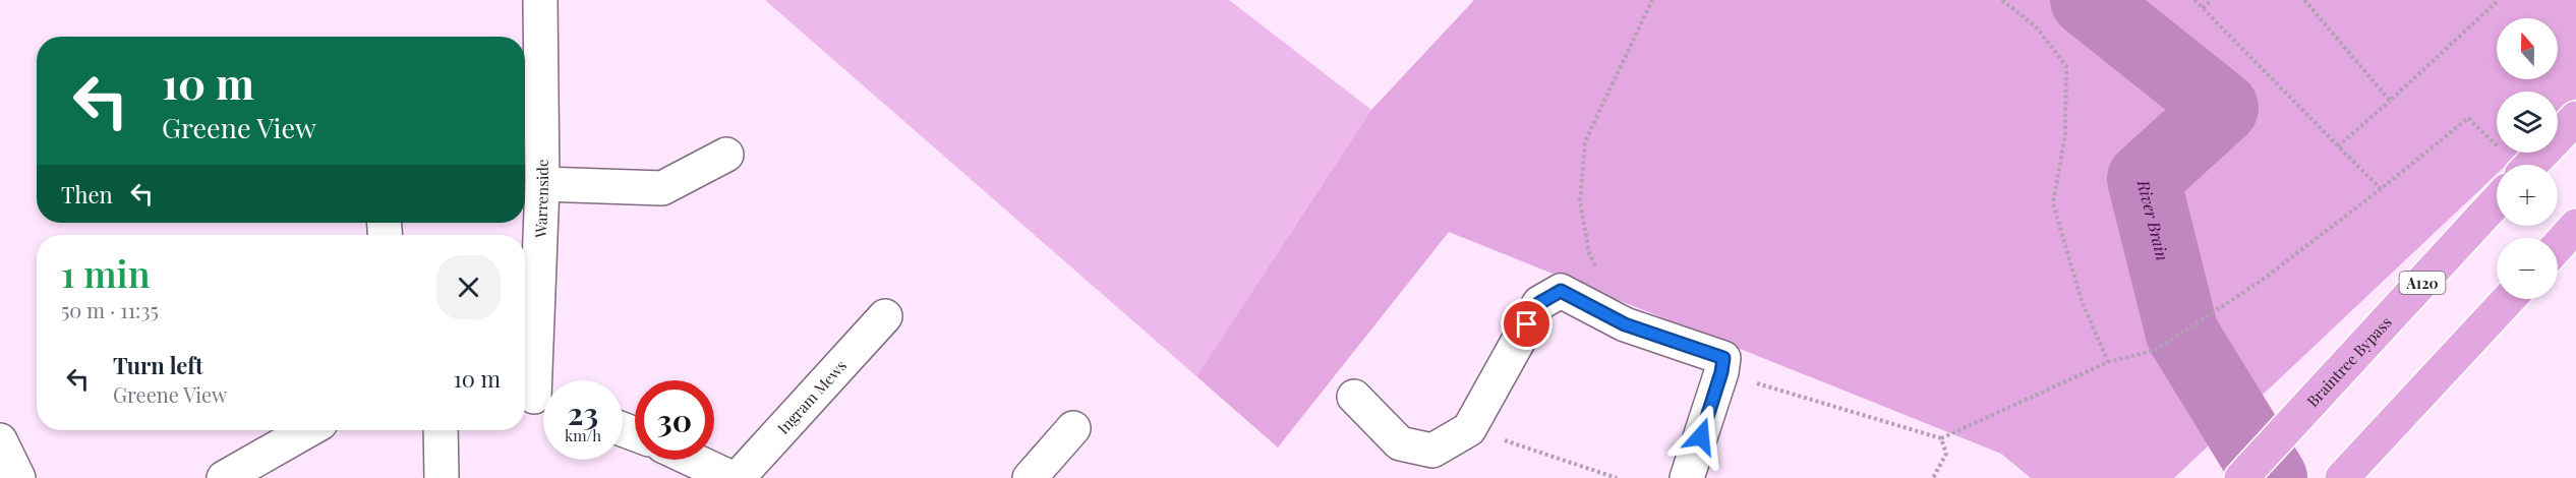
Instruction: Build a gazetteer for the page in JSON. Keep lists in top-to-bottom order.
{
  "streets": {
    "highway": ["A120", "Braintree Bypass"],
    "street": ["Warrenside", "Ingram Mews"]
  },
  "water": ["River Brain"],
  "north": "top",
  "page": {
    "map_buttons": ["+", "−"],
    "turn": ["10 m", "Greene View"],
    "then": "Then",
    "heading": ["1 min", "50 m · 11:35"],
    "list": [
      {
        "name": "Turn left",
        "note": "Greene View",
        "value": "10 m"
      }
    ],
    "speed": "23 km/h",
    "limit": "30"
  }
}
